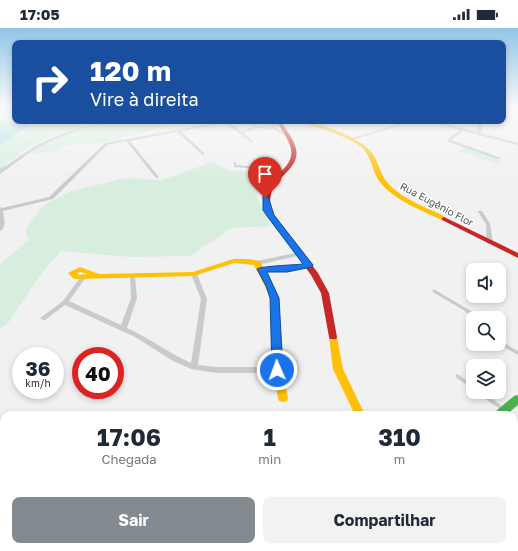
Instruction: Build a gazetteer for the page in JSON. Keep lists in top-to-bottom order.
{
  "streets": {
    "street": ["Rua Eugênio Flor"]
  },
  "page": {
    "status": "17:05",
    "turn": ["120 m", "Vire à direita"],
    "speed": "36 km/h",
    "limit": "40",
    "eta": [
      "17:06",
      "Chegada",
      "1",
      "min",
      "310",
      "m"
    ],
    "buttons": ["Sair", "Compartilhar"]
  }
}
